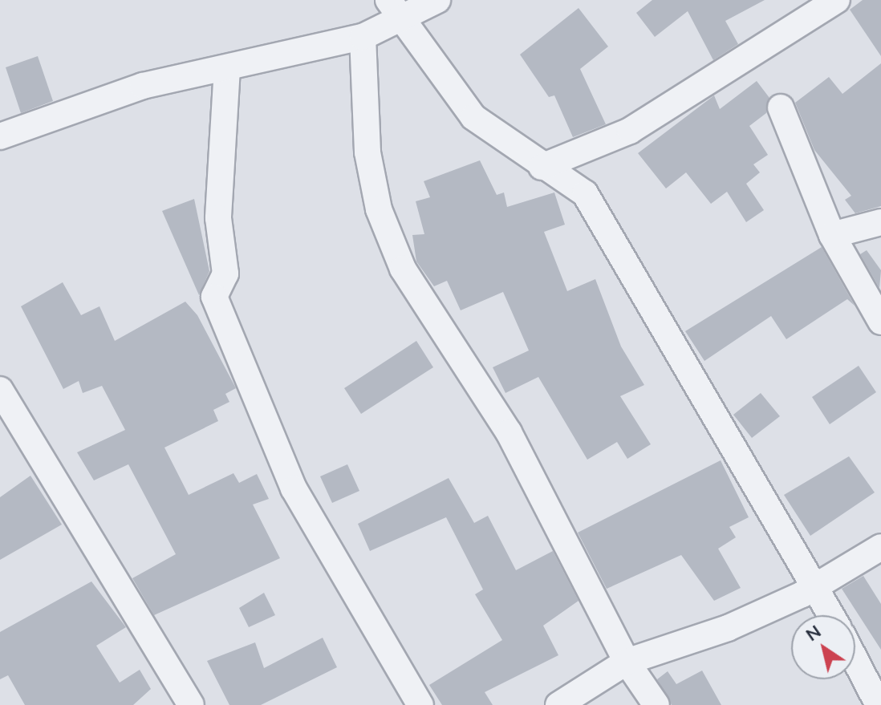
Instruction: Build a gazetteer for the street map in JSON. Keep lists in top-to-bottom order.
{
  "north": "top left"
}
